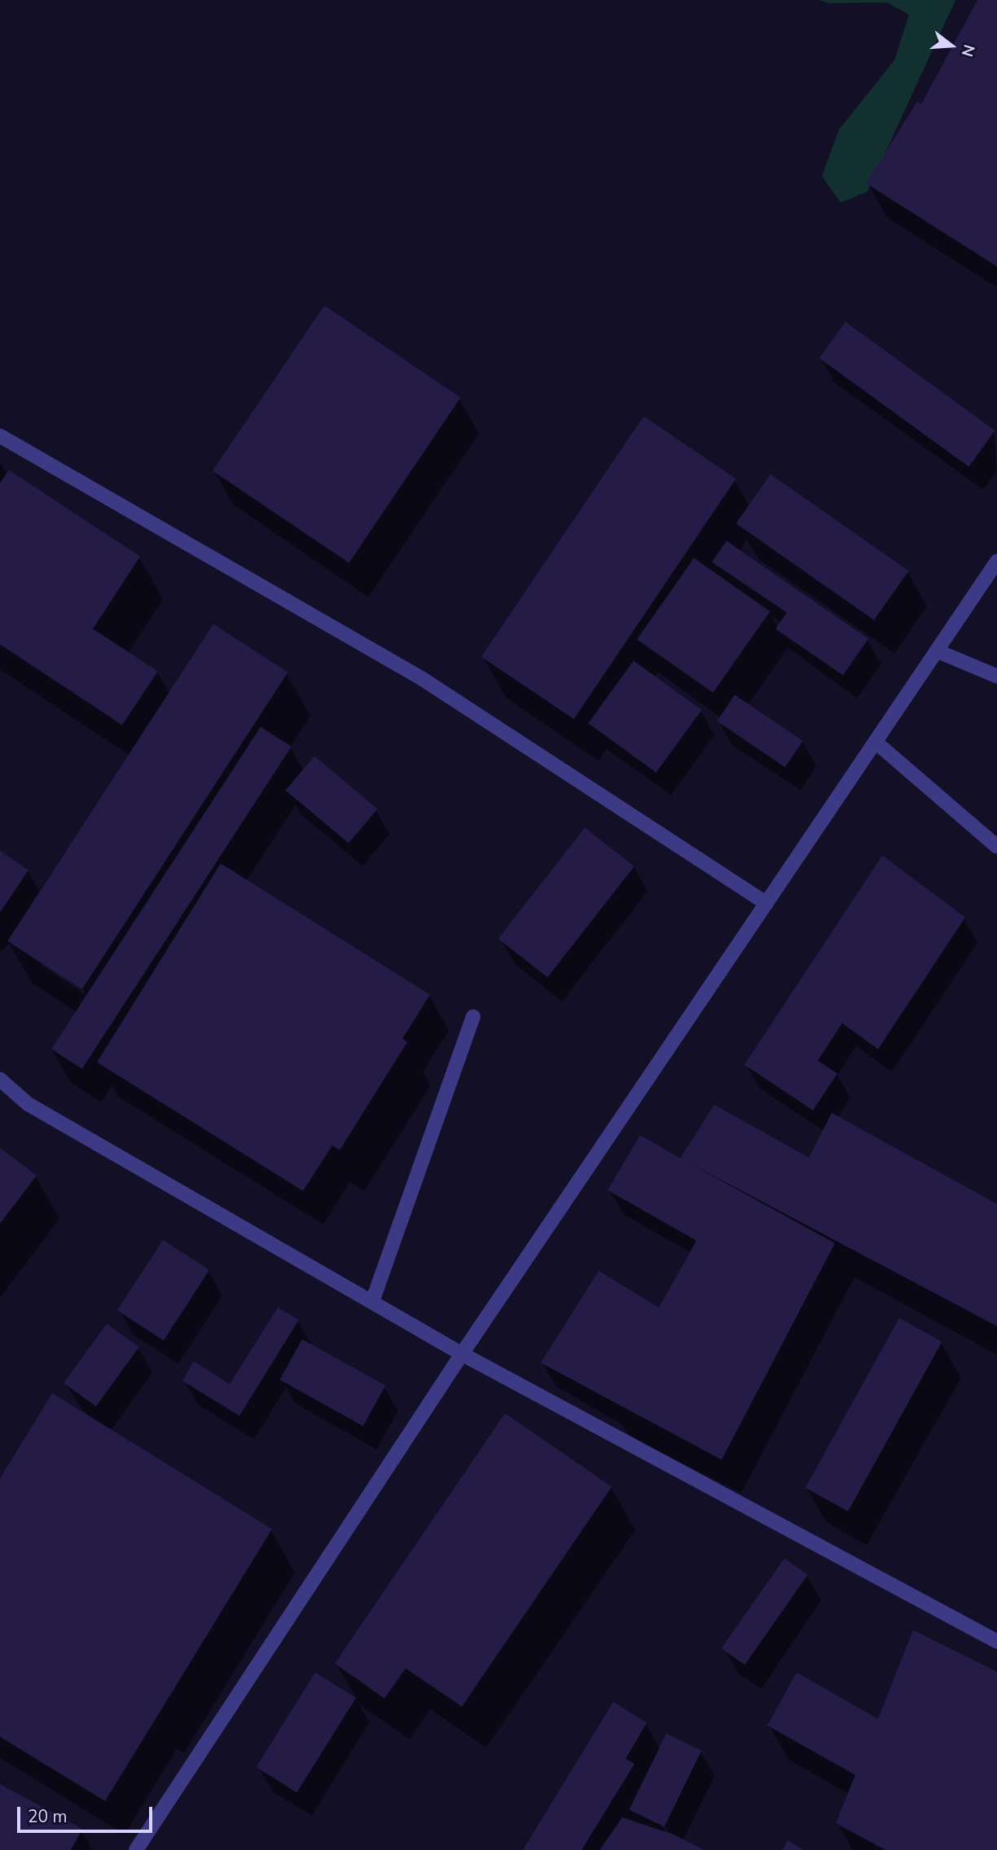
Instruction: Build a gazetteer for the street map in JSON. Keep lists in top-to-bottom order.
{
  "scale_bar": "20 m",
  "north": "right"
}
